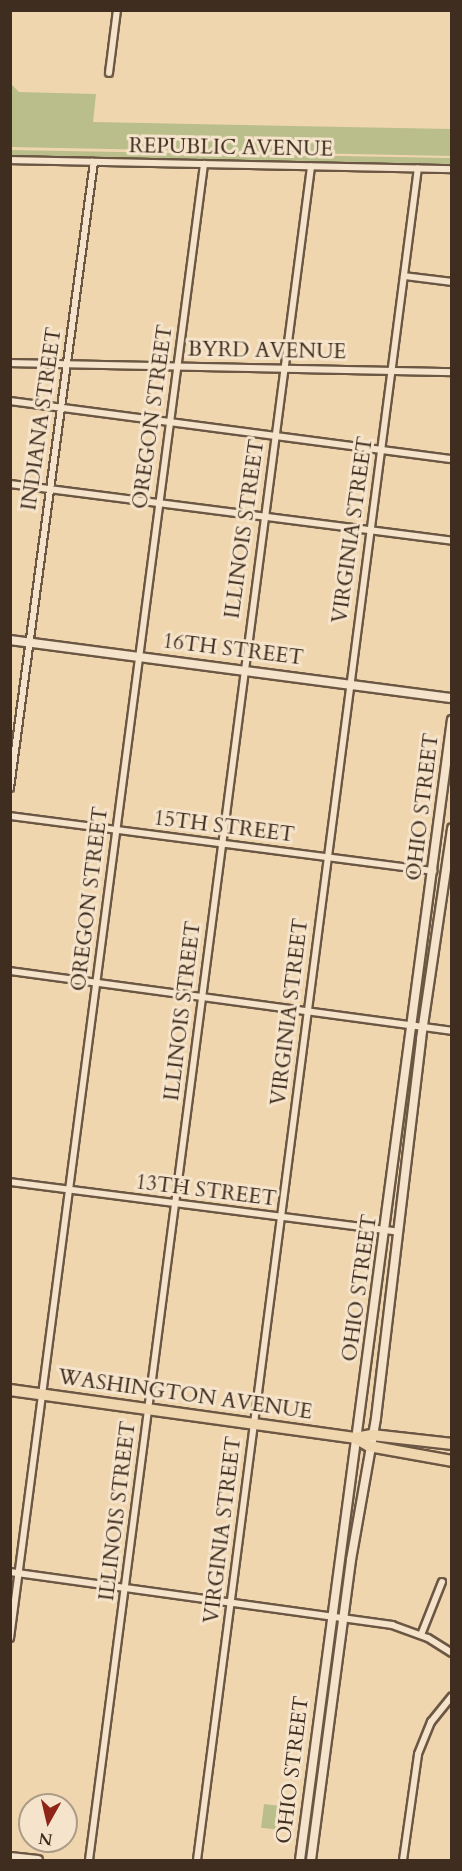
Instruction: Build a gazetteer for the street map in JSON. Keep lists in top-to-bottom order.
{
  "streets": {
    "main road": ["WASHINGTON AVENUE"],
    "street": [
      "REPUBLIC AVENUE",
      "BYRD AVENUE",
      "OREGON STREET",
      "INDIANA STREET",
      "ILLINOIS STREET",
      "VIRGINIA STREET",
      "16TH STREET",
      "OHIO STREET",
      "15TH STREET",
      "13TH STREET"
    ]
  },
  "crossings": [
    ["REPUBLIC AVENUE", "OREGON STREET"],
    ["REPUBLIC AVENUE", "INDIANA STREET"],
    ["REPUBLIC AVENUE", "ILLINOIS STREET"],
    ["REPUBLIC AVENUE", "VIRGINIA STREET"],
    ["BYRD AVENUE", "OREGON STREET"],
    ["BYRD AVENUE", "INDIANA STREET"],
    ["BYRD AVENUE", "ILLINOIS STREET"],
    ["BYRD AVENUE", "VIRGINIA STREET"],
    ["OREGON STREET", "16TH STREET"],
    ["OREGON STREET", "15TH STREET"],
    ["OREGON STREET", "13TH STREET"],
    ["OREGON STREET", "WASHINGTON AVENUE"],
    ["INDIANA STREET", "16TH STREET"],
    ["ILLINOIS STREET", "16TH STREET"],
    ["ILLINOIS STREET", "15TH STREET"],
    ["ILLINOIS STREET", "13TH STREET"],
    ["ILLINOIS STREET", "WASHINGTON AVENUE"],
    ["VIRGINIA STREET", "16TH STREET"],
    ["VIRGINIA STREET", "15TH STREET"],
    ["VIRGINIA STREET", "13TH STREET"],
    ["VIRGINIA STREET", "WASHINGTON AVENUE"],
    ["OHIO STREET", "15TH STREET"],
    ["OHIO STREET", "13TH STREET"],
    ["OHIO STREET", "WASHINGTON AVENUE"]
  ],
  "north": "bottom"
}
